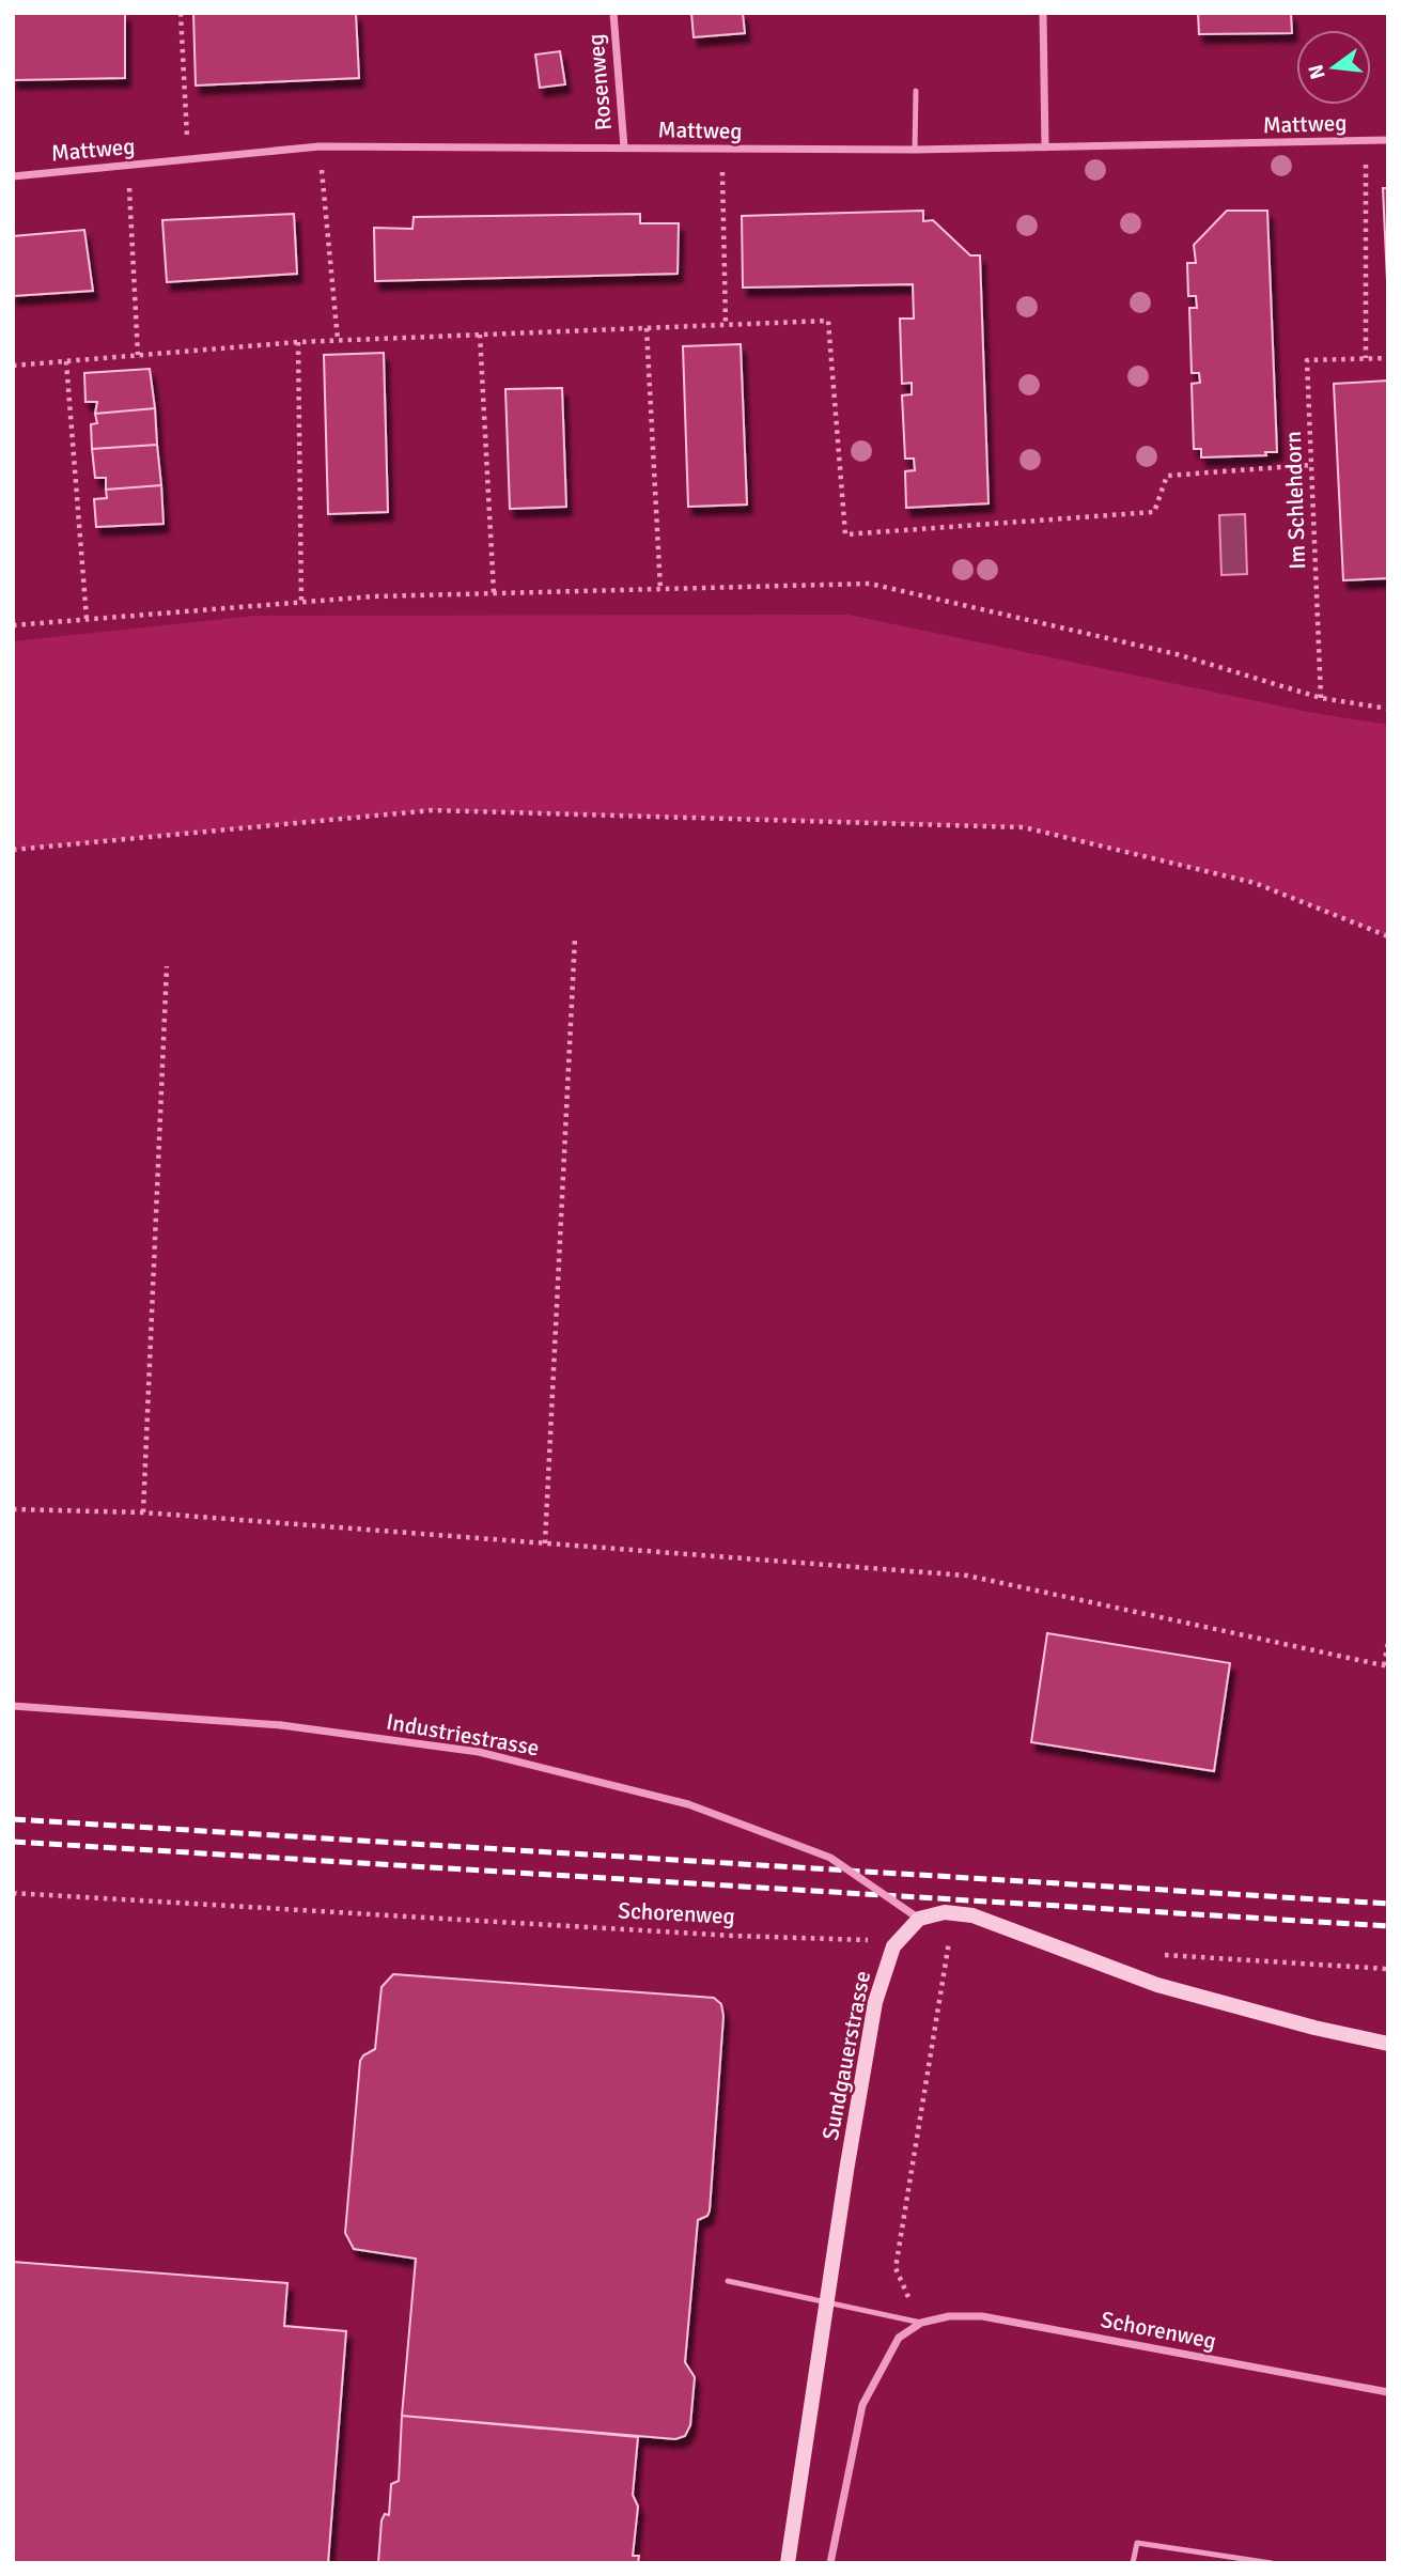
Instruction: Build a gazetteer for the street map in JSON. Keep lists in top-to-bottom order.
{
  "streets": {
    "main road": ["Sundgauerstrasse"],
    "street": [
      "Rosenweg",
      "Mattweg",
      "Industriestrasse",
      "Schorenweg"
    ],
    "path": ["Im Schlehdorn"]
  },
  "crossings": [
    ["Rosenweg", "Mattweg"],
    ["Industriestrasse", "Sundgauerstrasse"]
  ],
  "north": "left"
}
